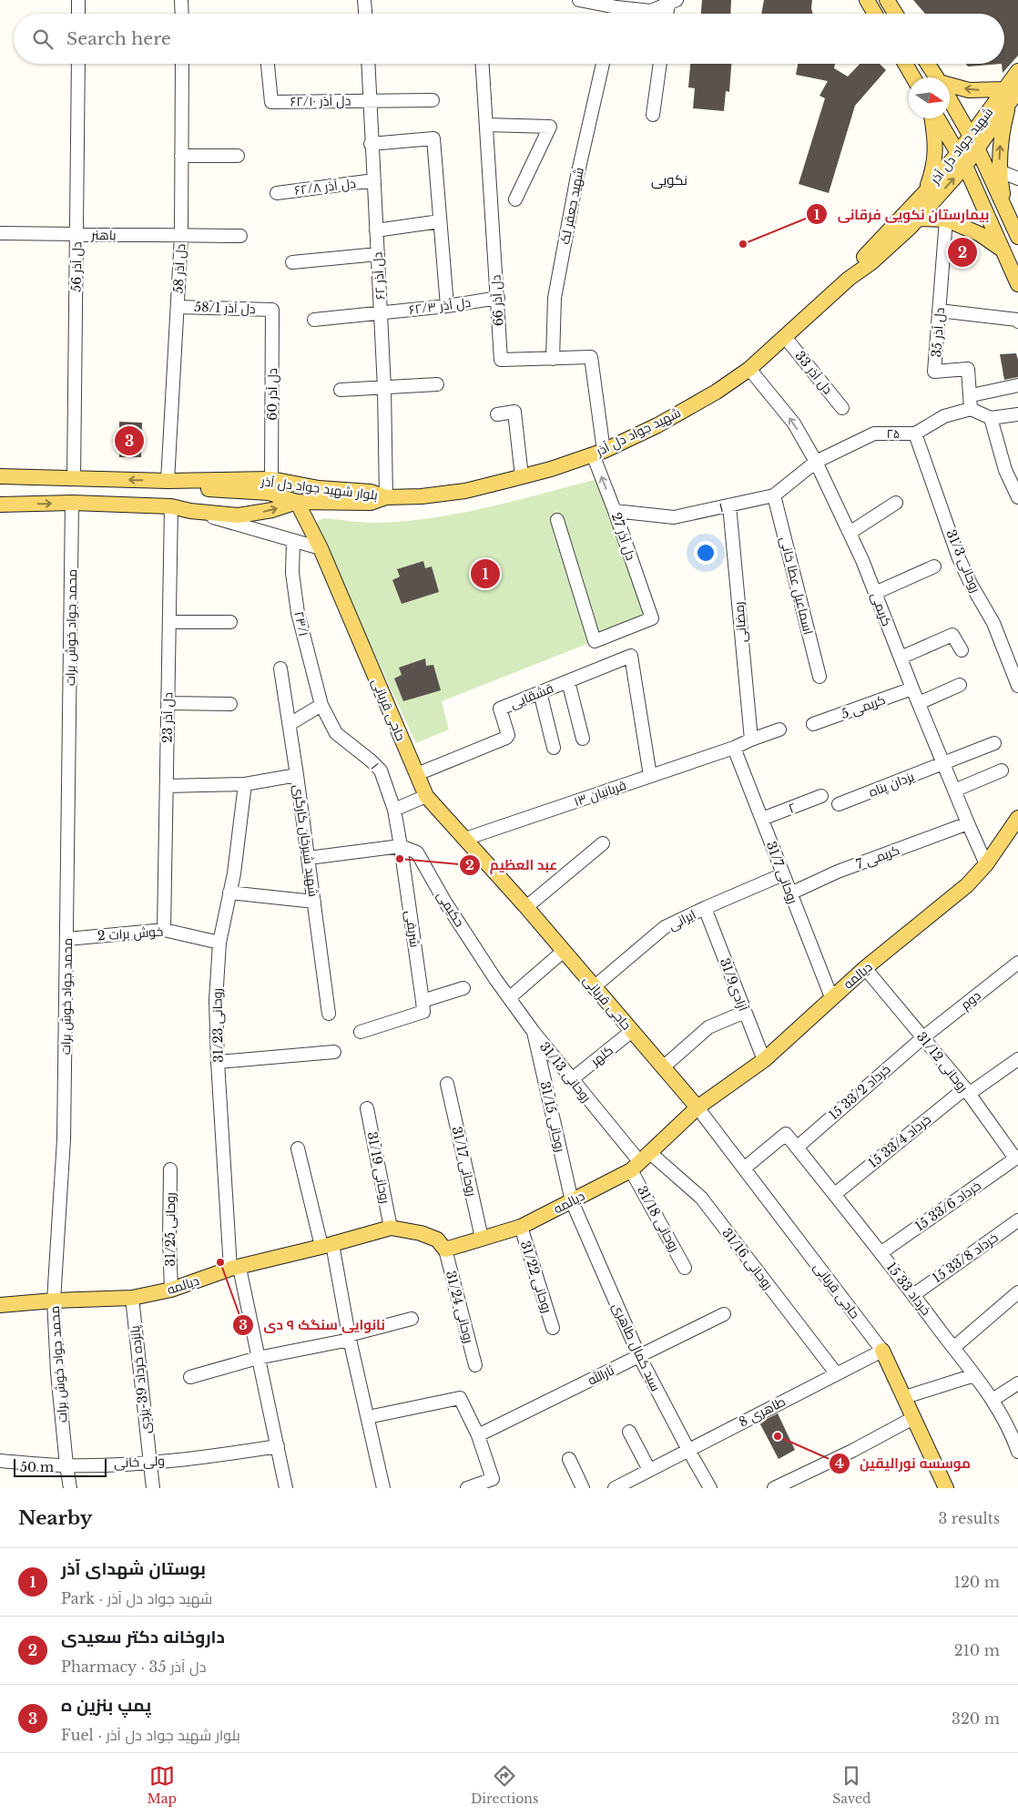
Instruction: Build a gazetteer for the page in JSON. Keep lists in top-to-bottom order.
{
  "streets": {
    "main road": [
      "شهید جواد دل آذر",
      "بلوار شهید جواد دل آذر",
      "حاجی قربانی",
      "دیالمه"
    ],
    "street": [
      "دل آذر ۶۲/۱۰",
      "دل آذر ۶۲/۸",
      "شهید جعفر لک",
      "باهنر",
      "دل آذر 56",
      "دل آذر 58",
      "دل آذر ۶۲",
      "دل آذر 66",
      "دل آذر ۶۲/۳",
      "دل آذر 58/1",
      "دل آذر 35",
      "دل آذر 33",
      "دل آذر 60",
      "۲۵",
      "۱",
      "دل آذر 27",
      "روحانی 31/3",
      "اسماعیل عطا خانی",
      "کریمی",
      "رمضانی",
      "۲۳/۱",
      "محمد جواد خوش برات",
      "قشقایی",
      "کریمی 5",
      "دل آذر 23",
      "یزدان پناه",
      "۱۳ قربانیان",
      "۲",
      "شهید شیرخان کارگری",
      "کریمی 7",
      "روحانی 31/7",
      "حکیمی",
      "ایرانی",
      "شریفی",
      "خوش برات 2",
      "آزادی31/9",
      "دوم",
      "روحانی 31/23",
      "کلهر",
      "روحانی 31/12",
      "روحانی 31/13",
      "15 خرداد 33/2",
      "روحانی 31/15",
      "15 خرداد 33/4",
      "روحانی 31/17",
      "روحانی 31/19",
      "15 خرداد 33/6",
      "روحانی 31/18",
      "روحانی 31/25",
      "15 خرداد 33/8",
      "روحانی 31/16",
      "روحانی 31/22",
      "15 خرداد 33",
      "روحانی 31/24",
      "سید کمال طاهری",
      "ثارالله",
      "پانزده خرداد 39-یزدی",
      "طاهری 8",
      "ولی خانی"
    ]
  },
  "crossings": [
    ["دل آذر ۶۲/۱۰", "دل آذر ۶۲"],
    ["شهید جواد دل آذر", "دل آذر ۶۲"],
    ["شهید جواد دل آذر", "دل آذر 66"],
    ["شهید جواد دل آذر", "دل آذر 33"],
    ["شهید جواد دل آذر", "بلوار شهید جواد دل آذر"],
    ["شهید جواد دل آذر", "دل آذر 27"],
    ["شهید جواد دل آذر", "کریمی"],
    ["دل آذر ۶۲/۸", "دل آذر ۶۲"],
    ["شهید جعفر لک", "دل آذر 66"],
    ["باهنر", "دل آذر 56"],
    ["باهنر", "دل آذر 58"],
    ["دل آذر 56", "بلوار شهید جواد دل آذر"],
    ["دل آذر 58", "دل آذر 58/1"],
    ["دل آذر 58", "بلوار شهید جواد دل آذر"],
    ["دل آذر ۶۲", "دل آذر ۶۲/۳"],
    ["دل آذر ۶۲", "بلوار شهید جواد دل آذر"],
    ["دل آذر 66", "دل آذر ۶۲/۳"],
    ["دل آذر 66", "دل آذر 27"],
    ["دل آذر 58/1", "دل آذر 60"],
    ["دل آذر 35", "۲۵"],
    ["دل آذر 60", "بلوار شهید جواد دل آذر"],
    ["۲۵", "۱"],
    ["۲۵", "روحانی 31/3"],
    ["۲۵", "کریمی"],
    ["بلوار شهید جواد دل آذر", "محمد جواد خوش برات"],
    ["بلوار شهید جواد دل آذر", "حاجی قربانی"],
    ["بلوار شهید جواد دل آذر", "دل آذر 23"],
    ["۱", "دل آذر 27"],
    ["۱", "اسماعیل عطا خانی"],
    ["۱", "کریمی"],
    ["۱", "رمضانی"],
    ["۱", "۲۳/۱"],
    ["۱", "حکیمی"],
    ["۱", "شریفی"],
    ["کریمی", "کریمی 5"],
    ["کریمی", "یزدان پناه"],
    ["کریمی", "کریمی 7"],
    ["کریمی", "دیالمه"],
    ["رمضانی", "۱۳ قربانیان"],
    ["محمد جواد خوش برات", "خوش برات 2"],
    ["محمد جواد خوش برات", "دیالمه"],
    ["محمد جواد خوش برات", "ولی خانی"],
    ["قشقایی", "حاجی قربانی"],
    ["قشقایی", "۱۳ قربانیان"],
    ["حاجی قربانی", "۱۳ قربانیان"],
    ["حاجی قربانی", "ایرانی"],
    ["حاجی قربانی", "دیالمه"],
    ["حاجی قربانی", "کلهر"],
    ["حاجی قربانی", "15 خرداد 33"],
    ["حاجی قربانی", "طاهری 8"],
    ["دل آذر 23", "خوش برات 2"],
    ["۱۳ قربانیان", "روحانی 31/7"],
    ["۲", "روحانی 31/7"],
    ["کریمی 7", "روحانی 31/7"],
    ["روحانی 31/7", "ایرانی"],
    ["روحانی 31/7", "دیالمه"],
    ["حکیمی", "شریفی"],
    ["حکیمی", "روحانی 31/13"],
    ["ایرانی", "آزادی31/9"],
    ["خوش برات 2", "روحانی 31/23"],
    ["دیالمه", "آزادی31/9"],
    ["دیالمه", "روحانی 31/23"],
    ["دیالمه", "روحانی 31/12"],
    ["دیالمه", "روحانی 31/13"],
    ["دیالمه", "روحانی 31/15"],
    ["دیالمه", "روحانی 31/17"],
    ["دیالمه", "روحانی 31/19"],
    ["دیالمه", "روحانی 31/18"],
    ["دیالمه", "روحانی 31/25"],
    ["دیالمه", "روحانی 31/16"],
    ["دیالمه", "روحانی 31/22"],
    ["دیالمه", "روحانی 31/24"],
    ["دیالمه", "سید کمال طاهری"],
    ["دیالمه", "پانزده خرداد 39-یزدی"],
    ["دوم", "روحانی 31/12"],
    ["دوم", "15 خرداد 33/2"],
    ["روحانی 31/23", "ولی خانی"],
    ["کلهر", "روحانی 31/13"],
    ["روحانی 31/12", "15 خرداد 33/2"],
    ["روحانی 31/12", "15 خرداد 33/4"],
    ["روحانی 31/12", "15 خرداد 33/6"],
    ["روحانی 31/13", "روحانی 31/15"],
    ["روحانی 31/13", "روحانی 31/18"],
    ["روحانی 31/13", "روحانی 31/16"],
    ["15 خرداد 33/2", "15 خرداد 33"],
    ["روحانی 31/15", "سید کمال طاهری"],
    ["15 خرداد 33/4", "15 خرداد 33"],
    ["15 خرداد 33/6", "15 خرداد 33"],
    ["روحانی 31/18", "روحانی 31/16"],
    ["15 خرداد 33/8", "15 خرداد 33"],
    ["روحانی 31/16", "طاهری 8"],
    ["سید کمال طاهری", "ثارالله"],
    ["سید کمال طاهری", "طاهری 8"],
    ["پانزده خرداد 39-یزدی", "ولی خانی"]
  ],
  "districts": ["نکویی"],
  "places": [
    "بیمارستان نکویی فرقانی",
    "عبد العظيم",
    "نانوایی سنگک ۹ دی",
    "موسسه نورالیقین"
  ],
  "scale_bar": "50 m",
  "north": "right",
  "page": {
    "search": "Search here",
    "pins": ["2", "3", "1"],
    "scale": "50 m",
    "heading": ["Nearby", "3 results"],
    "list": [
      {
        "mark": "1",
        "name": "بوستان شهدای آذر",
        "note": "Park · شهید جواد دل آذر",
        "value": "120 m"
      },
      {
        "mark": "2",
        "name": "داروخانه دکتر سعیدی",
        "note": "Pharmacy · دل آذر 35",
        "value": "210 m"
      },
      {
        "mark": "3",
        "name": "پمپ بنزین ه",
        "note": "Fuel · بلوار شهید جواد دل آذر",
        "value": "320 m"
      }
    ],
    "nav": ["Map", "Directions", "Saved"]
  }
}
